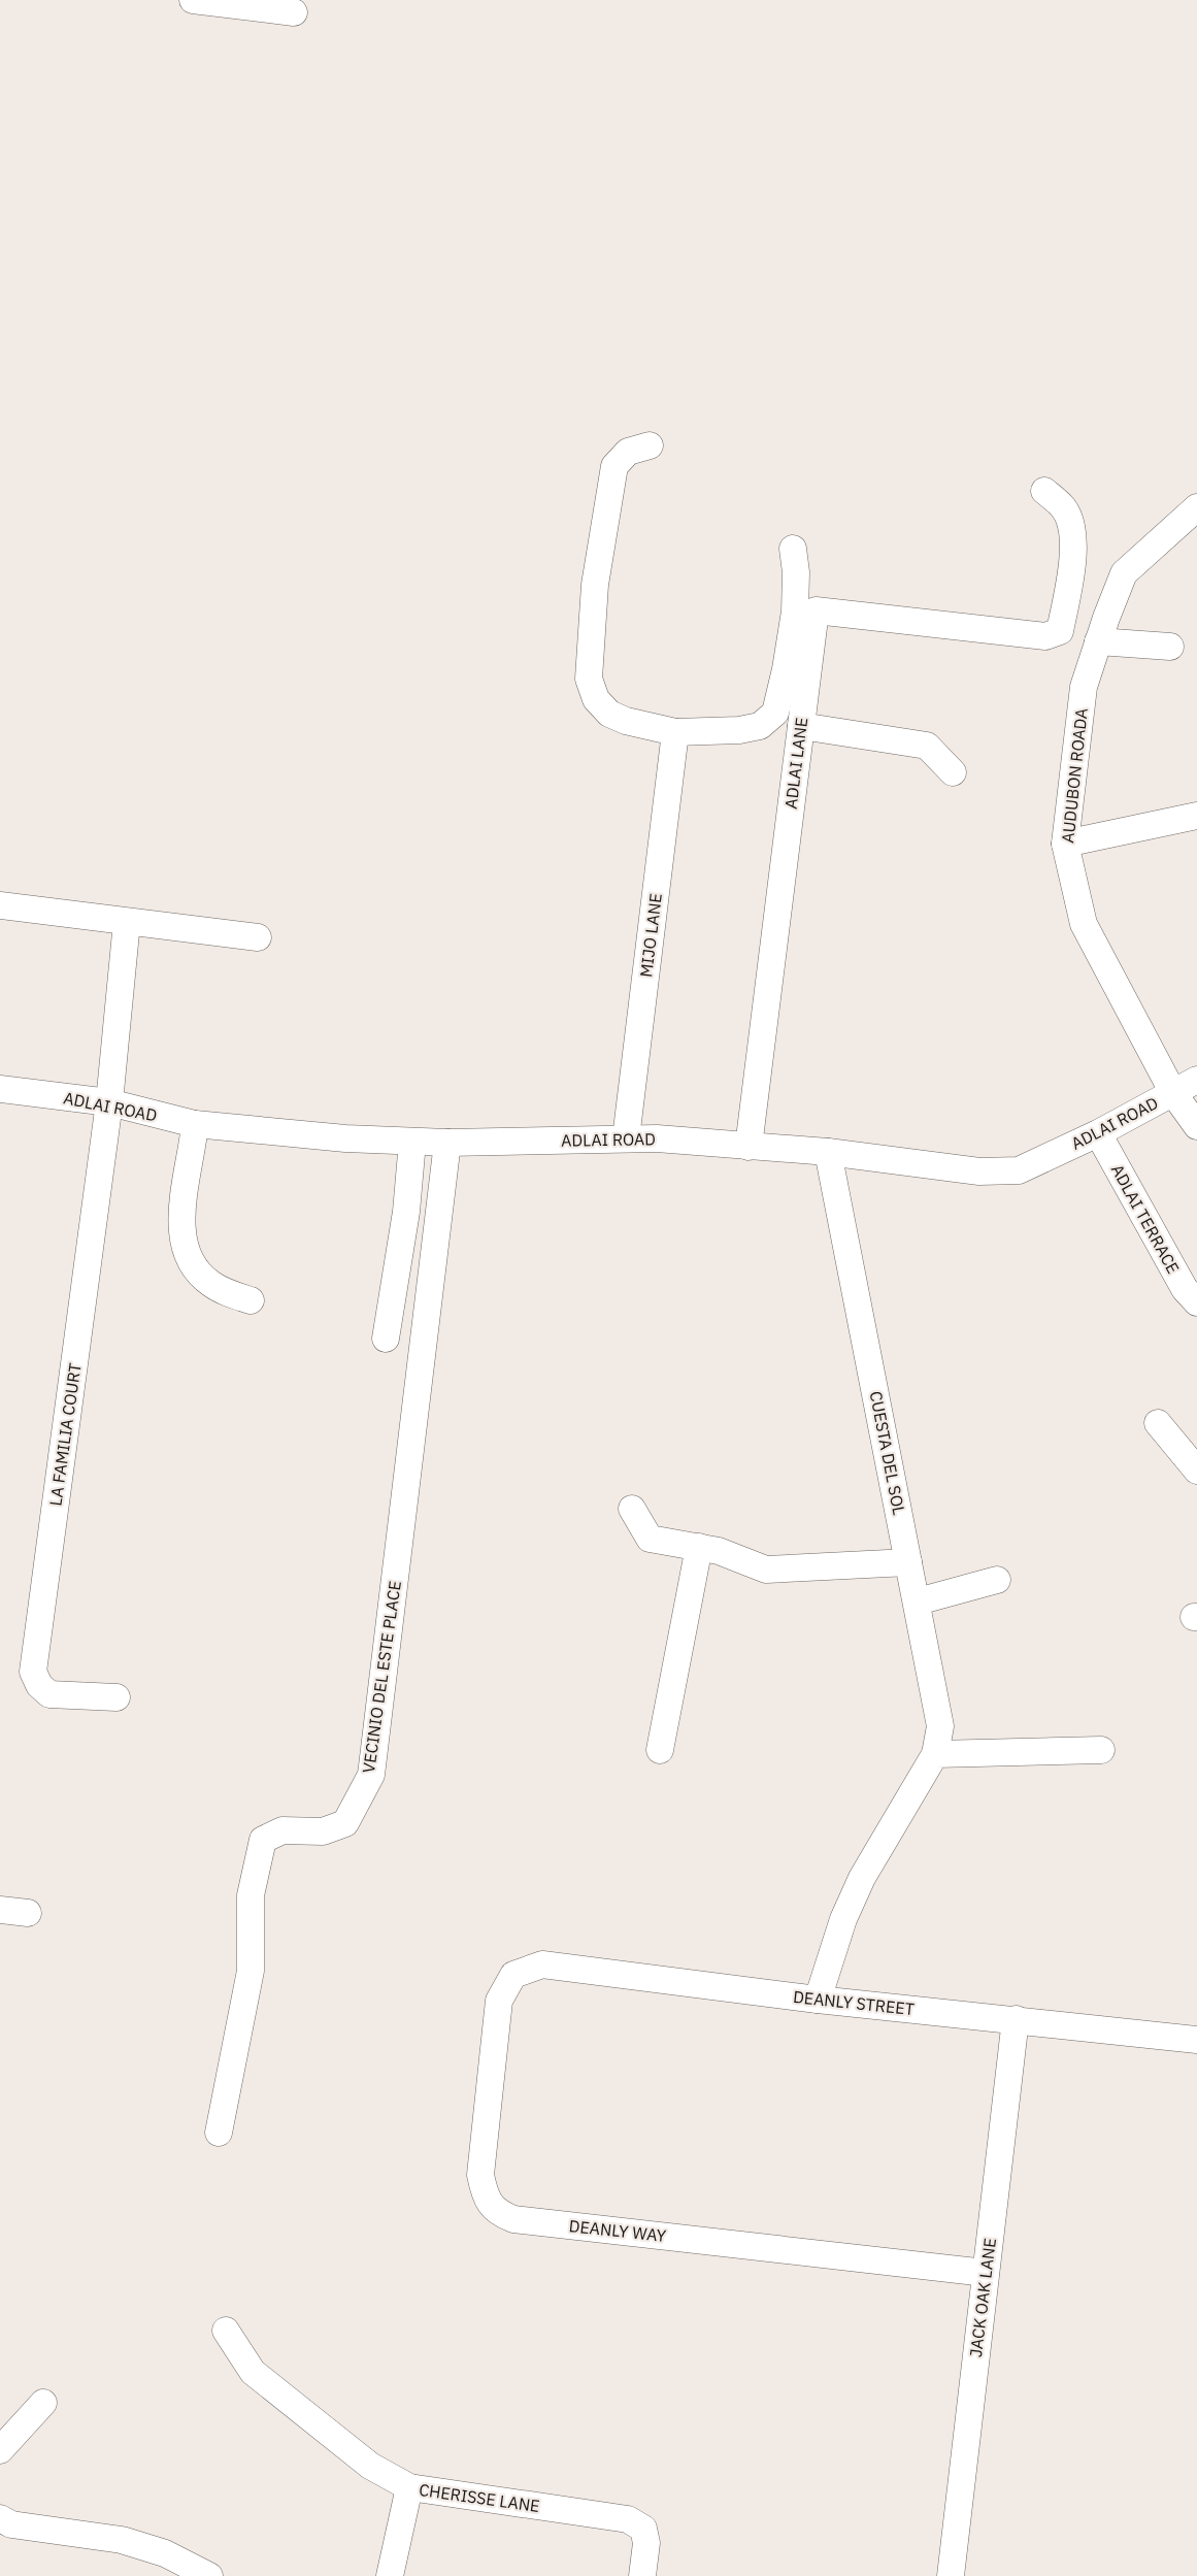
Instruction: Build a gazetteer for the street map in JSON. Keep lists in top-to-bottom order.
{
  "streets": {
    "street": [
      "ADLAI LANE",
      "AUDUBON ROADA",
      "MIJO LANE",
      "ADLAI ROAD",
      "ADLAI TERRACE",
      "LA FAMILIA COURT",
      "CUESTA DEL SOL",
      "VECINIO DEL ESTE PLACE",
      "DEANLY STREET",
      "DEANLY WAY",
      "JACK OAK LANE",
      "CHERISSE LANE"
    ]
  },
  "crossings": [
    ["ADLAI LANE", "ADLAI ROAD"],
    ["AUDUBON ROADA", "ADLAI ROAD"],
    ["MIJO LANE", "ADLAI ROAD"],
    ["ADLAI ROAD", "ADLAI TERRACE"],
    ["ADLAI ROAD", "LA FAMILIA COURT"],
    ["ADLAI ROAD", "CUESTA DEL SOL"],
    ["ADLAI ROAD", "VECINIO DEL ESTE PLACE"],
    ["CUESTA DEL SOL", "DEANLY STREET"],
    ["DEANLY STREET", "DEANLY WAY"],
    ["DEANLY STREET", "JACK OAK LANE"],
    ["DEANLY WAY", "JACK OAK LANE"]
  ]
}
